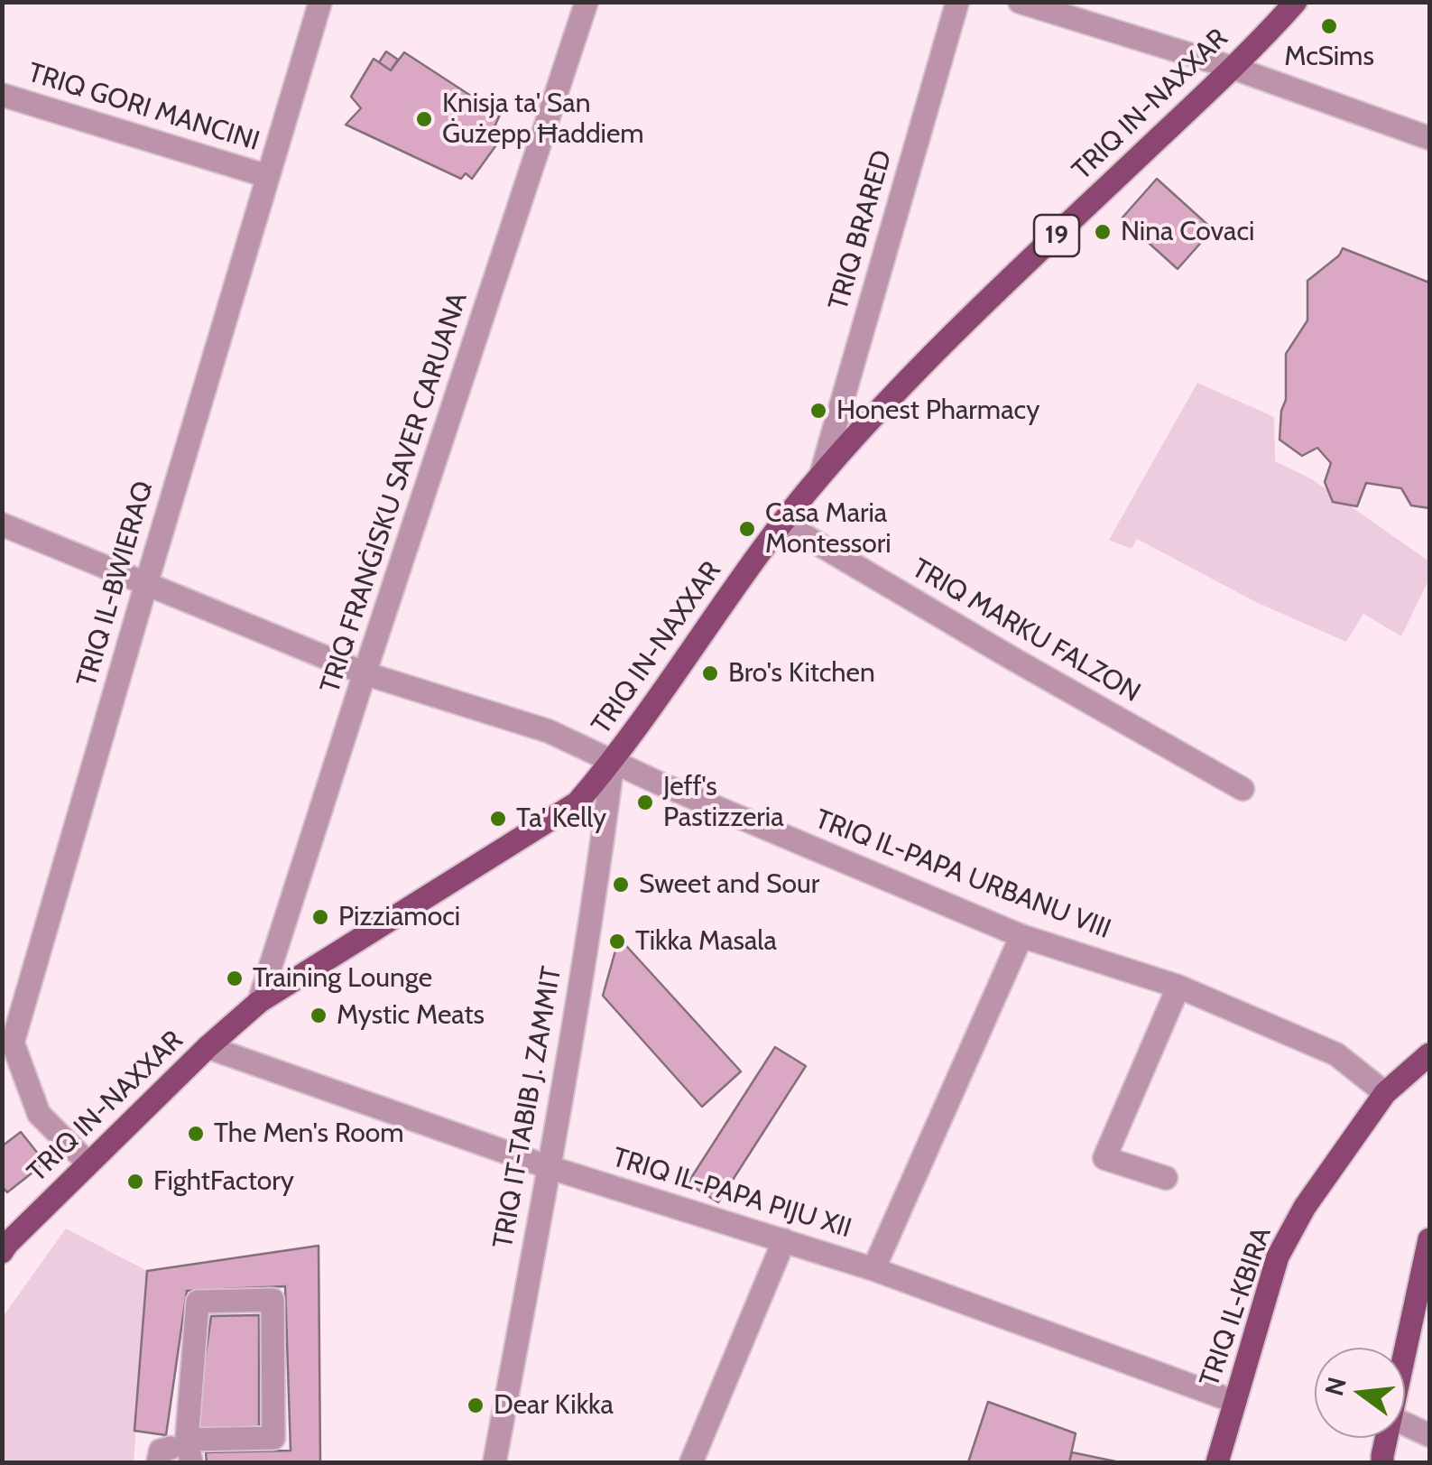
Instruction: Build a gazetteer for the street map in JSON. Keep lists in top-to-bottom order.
{
  "streets": {
    "main road": ["TRIQ IN-NAXXAR", "19", "TRIQ IL-KBIRA"],
    "street": [
      "TRIQ GORI MANCINI",
      "TRIQ BRARED",
      "TRIQ FRANĠISKU SAVER CARUANA",
      "TRIQ IL-BWIERAQ",
      "TRIQ MARKU FALZON",
      "TRIQ IL-PAPA URBANU VIII",
      "TRIQ IT-TABIB J. ZAMMIT",
      "TRIQ IL-PAPA PIJU XII"
    ]
  },
  "crossings": [
    ["TRIQ IN-NAXXAR", "TRIQ BRARED"],
    ["TRIQ IN-NAXXAR", "TRIQ FRANĠISKU SAVER CARUANA"],
    ["TRIQ IN-NAXXAR", "TRIQ IL-BWIERAQ"],
    ["TRIQ IN-NAXXAR", "TRIQ MARKU FALZON"],
    ["TRIQ IN-NAXXAR", "TRIQ IL-PAPA URBANU VIII"],
    ["TRIQ IN-NAXXAR", "TRIQ IT-TABIB J. ZAMMIT"],
    ["TRIQ IN-NAXXAR", "TRIQ IL-PAPA PIJU XII"],
    ["TRIQ GORI MANCINI", "TRIQ IL-BWIERAQ"],
    ["TRIQ FRANĠISKU SAVER CARUANA", "TRIQ IL-PAPA URBANU VIII"],
    ["TRIQ IL-BWIERAQ", "TRIQ IL-PAPA URBANU VIII"],
    ["TRIQ IL-PAPA URBANU VIII", "TRIQ IT-TABIB J. ZAMMIT"],
    ["TRIQ IL-PAPA URBANU VIII", "TRIQ IL-KBIRA"],
    ["TRIQ IT-TABIB J. ZAMMIT", "TRIQ IL-PAPA PIJU XII"],
    ["TRIQ IL-PAPA PIJU XII", "TRIQ IL-KBIRA"]
  ],
  "places": [
    "McSims",
    "Knisja ta' San Ġużepp Ħaddiem",
    "Nina Covaci",
    "Honest Pharmacy",
    "Casa Maria Montessori",
    "Bro's Kitchen",
    "Jeff's Pastizzeria",
    "Ta' Kelly",
    "Sweet and Sour",
    "Pizziamoci",
    "Tikka Masala",
    "Training Lounge",
    "Mystic Meats",
    "The Men's Room",
    "FightFactory",
    "Dear Kikka"
  ],
  "north": "left"
}
